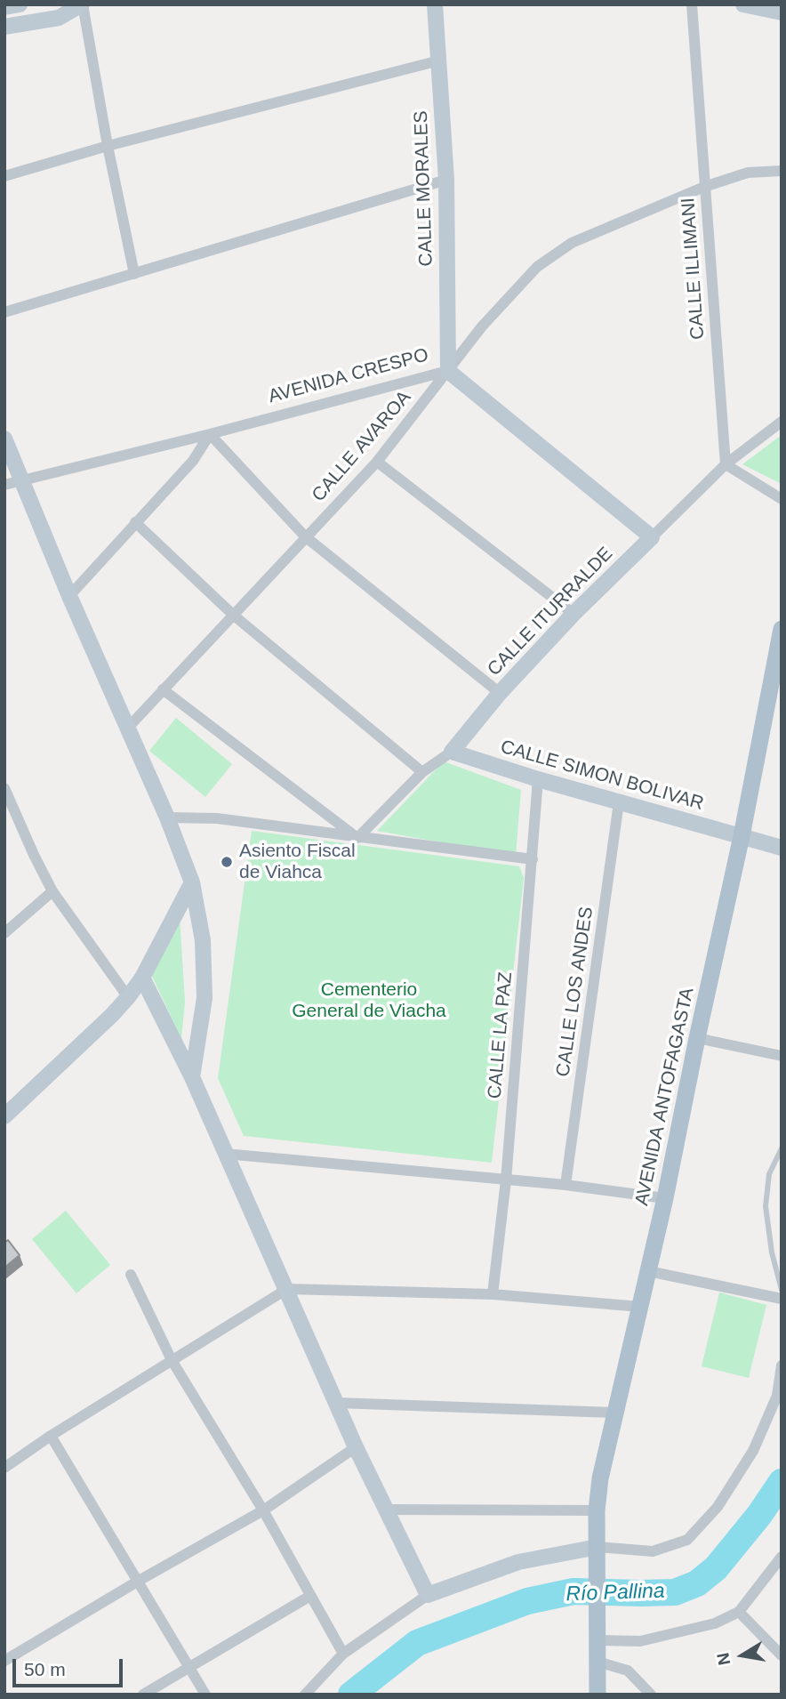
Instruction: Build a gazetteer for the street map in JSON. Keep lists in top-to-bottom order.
{
  "streets": {
    "main road": ["AVENIDA ANTOFAGASTA"],
    "street": [
      "CALLE MORALES",
      "CALLE ILLIMANI",
      "AVENIDA CRESPO",
      "CALLE AVAROA",
      "CALLE ITURRALDE",
      "CALLE SIMON BOLIVAR",
      "CALLE LOS ANDES",
      "CALLE LA PAZ"
    ]
  },
  "crossings": [
    ["CALLE MORALES", "AVENIDA CRESPO"],
    ["CALLE MORALES", "CALLE AVAROA"],
    ["CALLE ILLIMANI", "CALLE AVAROA"],
    ["CALLE ILLIMANI", "CALLE ITURRALDE"],
    ["AVENIDA CRESPO", "CALLE AVAROA"],
    ["AVENIDA CRESPO", "CALLE ITURRALDE"],
    ["CALLE ITURRALDE", "CALLE SIMON BOLIVAR"],
    ["CALLE SIMON BOLIVAR", "CALLE LOS ANDES"],
    ["CALLE SIMON BOLIVAR", "CALLE LA PAZ"],
    ["CALLE SIMON BOLIVAR", "AVENIDA ANTOFAGASTA"]
  ],
  "water": ["Río Pallina"],
  "parks": ["Cementerio General de Viacha"],
  "places": ["Asiento Fiscal de Viahca"],
  "scale_bar": "50 m",
  "north": "left"
}
